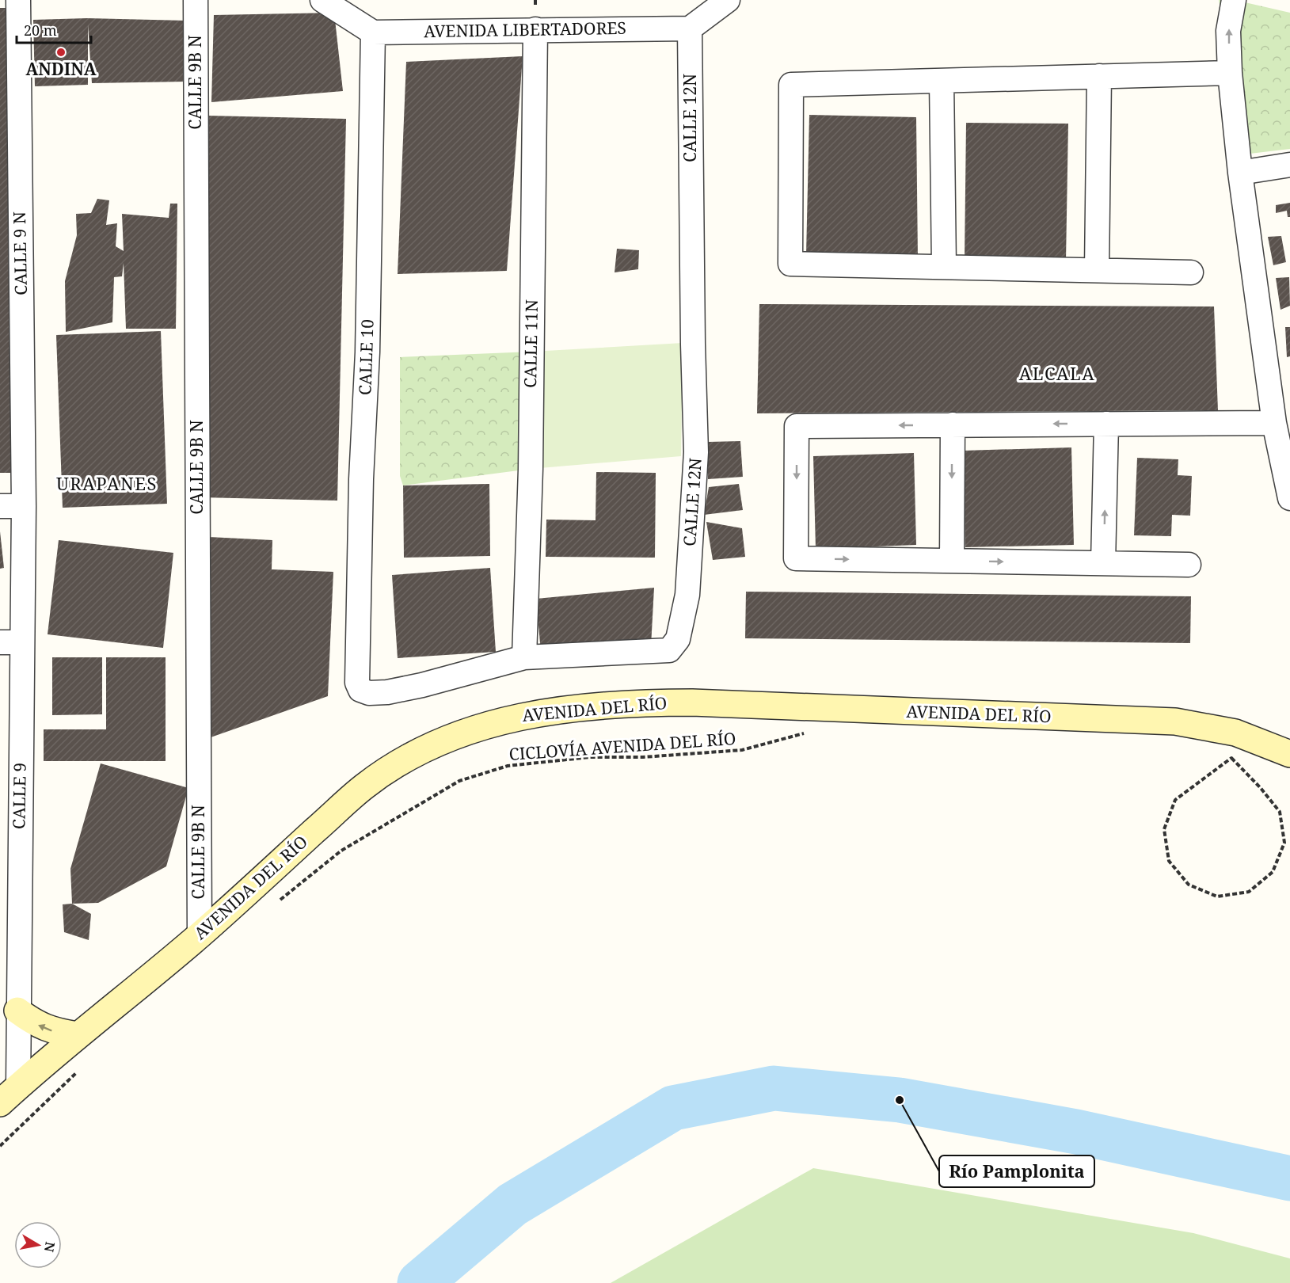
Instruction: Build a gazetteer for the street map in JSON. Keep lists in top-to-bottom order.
{
  "streets": {
    "main road": ["AVENIDA DEL RÍO"],
    "street": [
      "AVENIDA LIBERTADORES",
      "CALLE 9B N",
      "CALLE 12N",
      "CALLE 9 N",
      "CALLE 11N",
      "CALLE 10",
      "CALLE 9"
    ],
    "path": ["CICLOVÍA AVENIDA DEL RÍO"]
  },
  "crossings": [
    ["AVENIDA LIBERTADORES", "CALLE 12N"],
    ["AVENIDA LIBERTADORES", "CALLE 11N"],
    ["AVENIDA LIBERTADORES", "CALLE 10"],
    ["CALLE 9B N", "AVENIDA DEL RÍO"],
    ["CALLE 12N", "CALLE 11N"],
    ["CALLE 12N", "CALLE 10"],
    ["CALLE 9 N", "CALLE 9"],
    ["AVENIDA DEL RÍO", "CALLE 9"]
  ],
  "districts": ["ALCALA", "URAPANES"],
  "places": ["ANDINA", "Río Pamplonita"],
  "scale_bar": "20 m",
  "north": "right"
}
